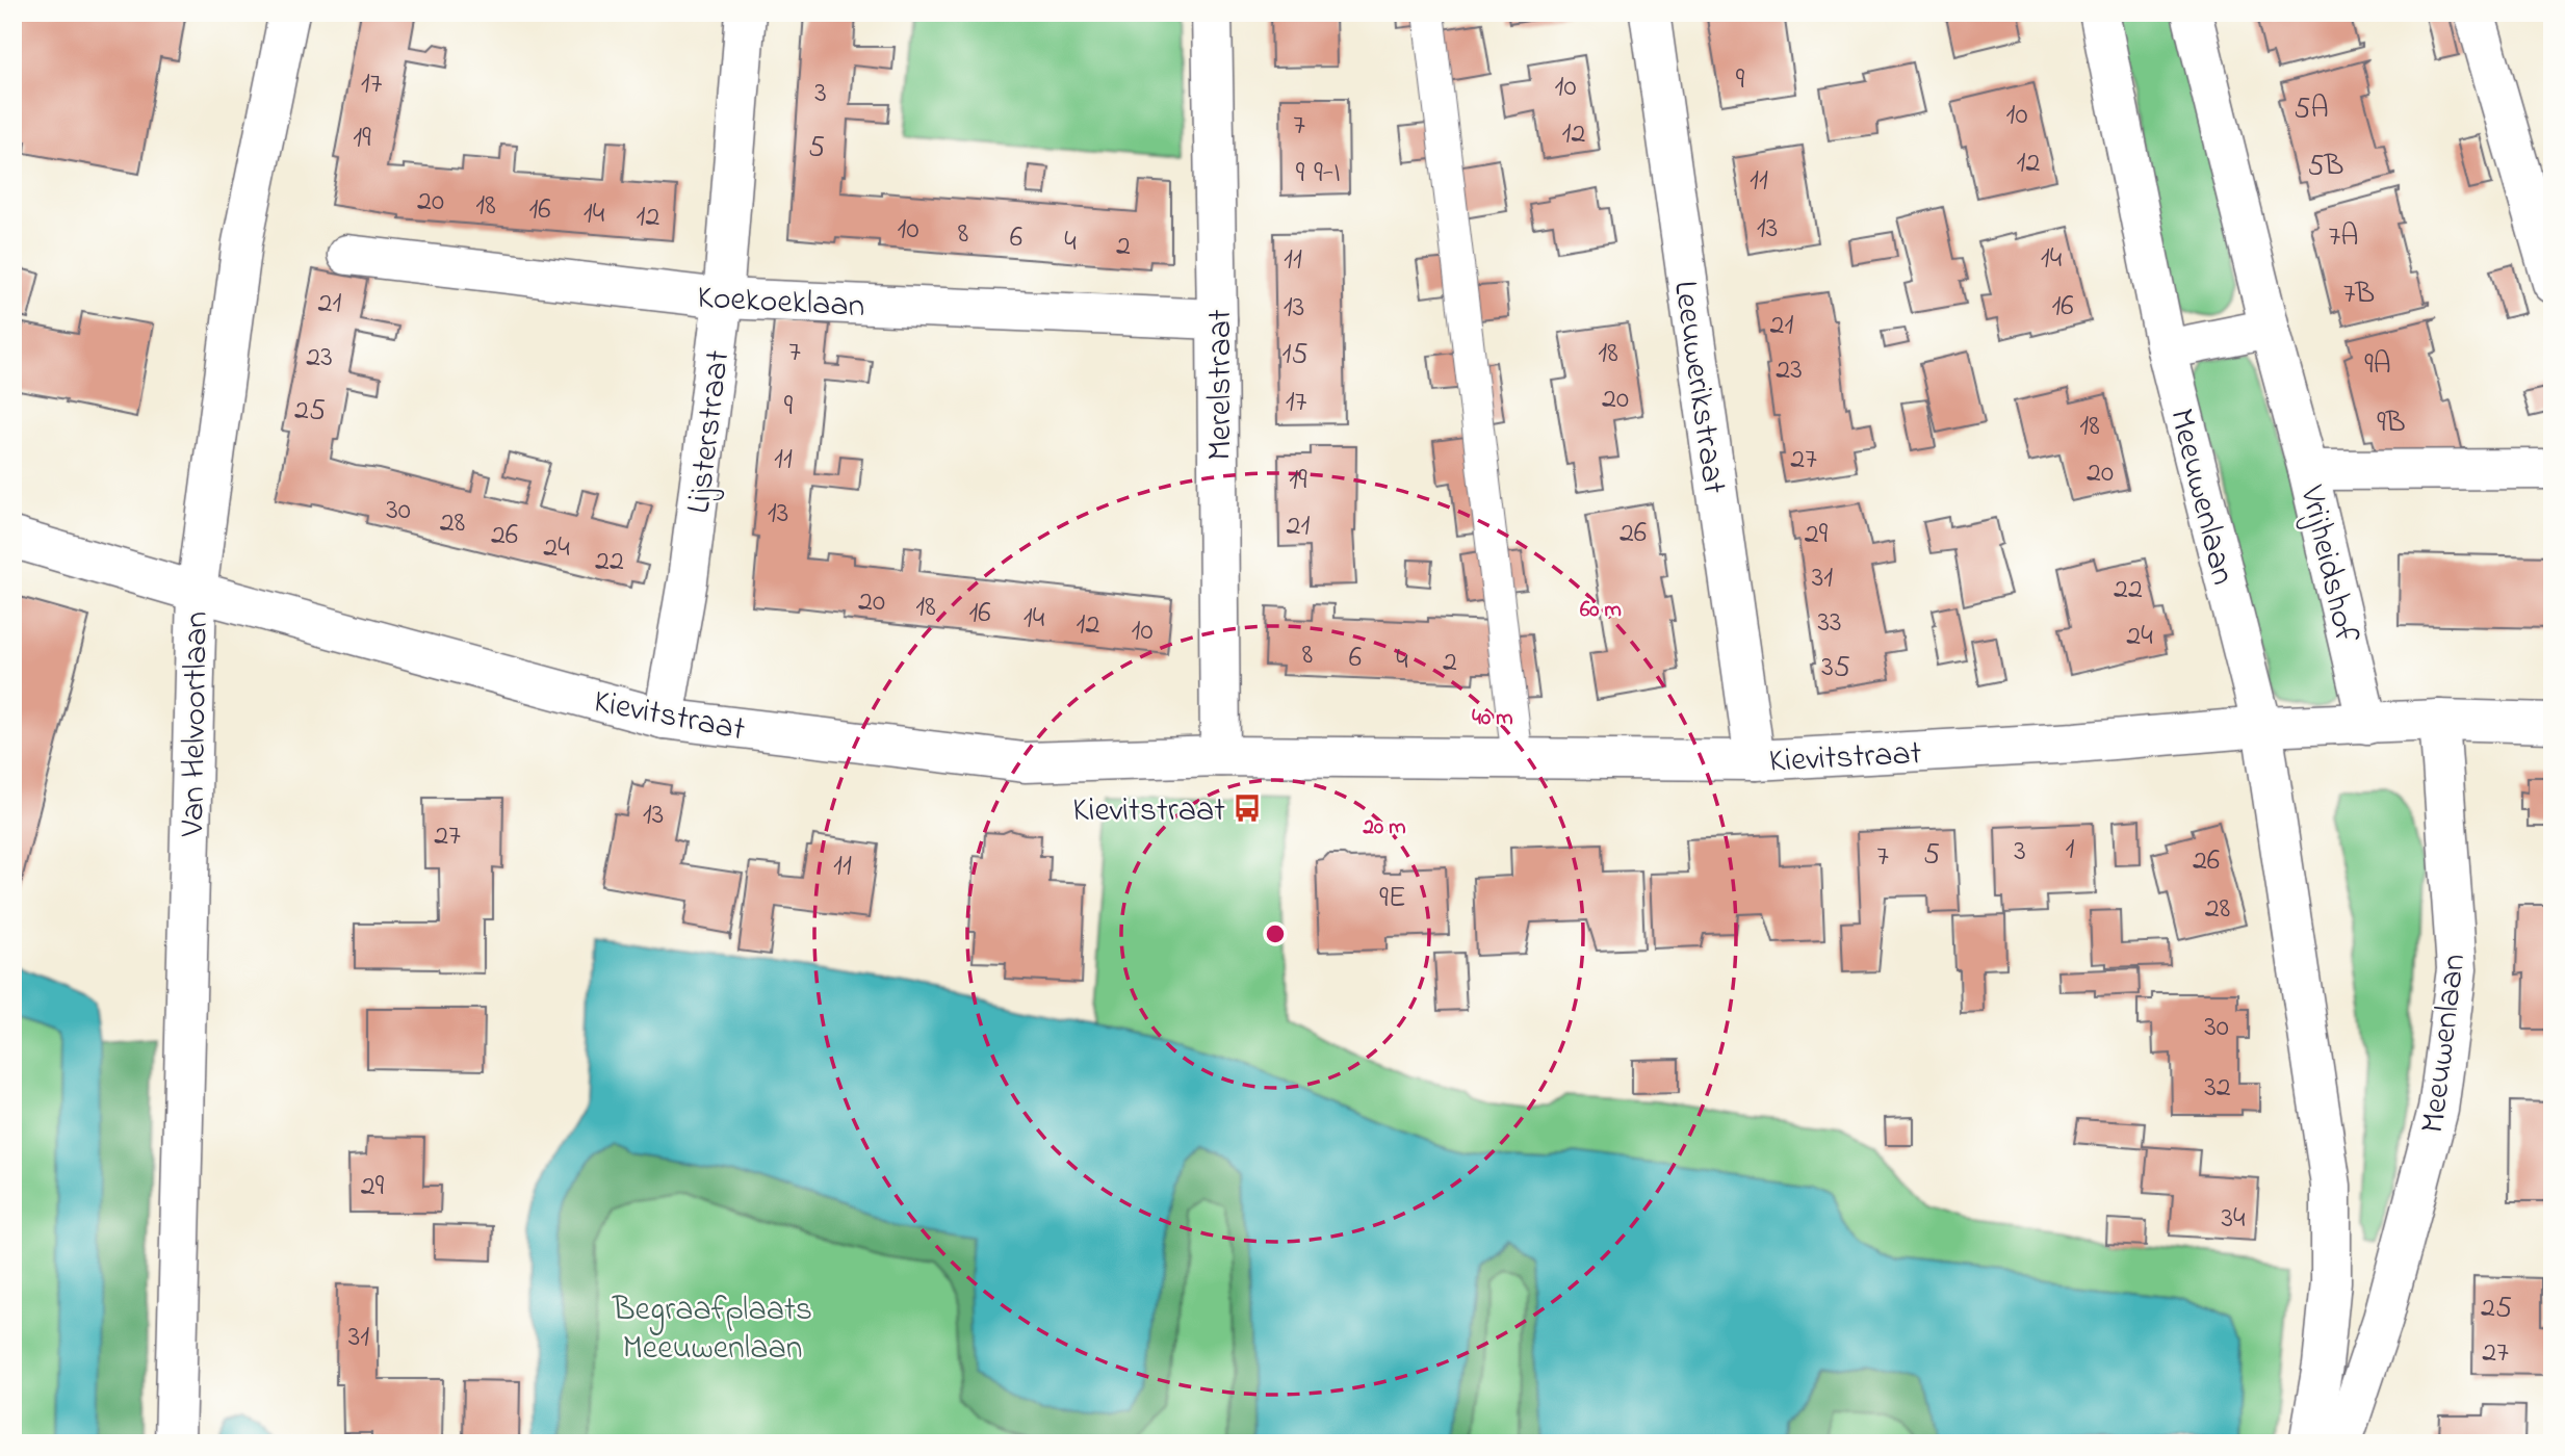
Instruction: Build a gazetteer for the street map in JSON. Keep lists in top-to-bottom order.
{
  "streets": {
    "street": [
      "Koekoeklaan",
      "Merelstraat",
      "Leeuwerikstraat",
      "Lijsterstraat",
      "Meeuwenlaan",
      "Vrijheidshof",
      "Kievitstraat",
      "Van Helvoortlaan"
    ]
  },
  "crossings": [
    ["Koekoeklaan", "Merelstraat"],
    ["Koekoeklaan", "Lijsterstraat"],
    ["Merelstraat", "Kievitstraat"],
    ["Leeuwerikstraat", "Kievitstraat"],
    ["Lijsterstraat", "Kievitstraat"],
    ["Meeuwenlaan", "Kievitstraat"],
    ["Kievitstraat", "Van Helvoortlaan"]
  ],
  "parks": ["Begraafplaats Meeuwenlaan"],
  "places": {
    "bus stop": ["Kievitstraat"]
  },
  "house_numbers": [
    "9",
    "17",
    "10",
    "3",
    "5A",
    "10",
    "7",
    "12",
    "19",
    "5",
    "12",
    "5B",
    "9",
    "9-I",
    "11",
    "20",
    "18",
    "16",
    "14",
    "12",
    "13",
    "10",
    "8",
    "7A",
    "6",
    "4",
    "2",
    "14",
    "11",
    "7B",
    "21",
    "16",
    "13",
    "21",
    "7",
    "18",
    "15",
    "23",
    "9A",
    "23",
    "20",
    "17",
    "9",
    "25",
    "9B",
    "18",
    "11",
    "27",
    "20",
    "19",
    "30",
    "13",
    "28",
    "21",
    "26",
    "29",
    "26",
    "24",
    "22",
    "31",
    "22",
    "20",
    "18",
    "16",
    "14",
    "33",
    "12",
    "10",
    "24",
    "8",
    "6",
    "4",
    "2",
    "35",
    "13",
    "27",
    "1",
    "3",
    "5",
    "7",
    "26",
    "11",
    "9E",
    "28",
    "30",
    "32",
    "29",
    "34",
    "25",
    "31",
    "27"
  ],
  "rings": ["60 m", "40 m", "20 m"]
}
